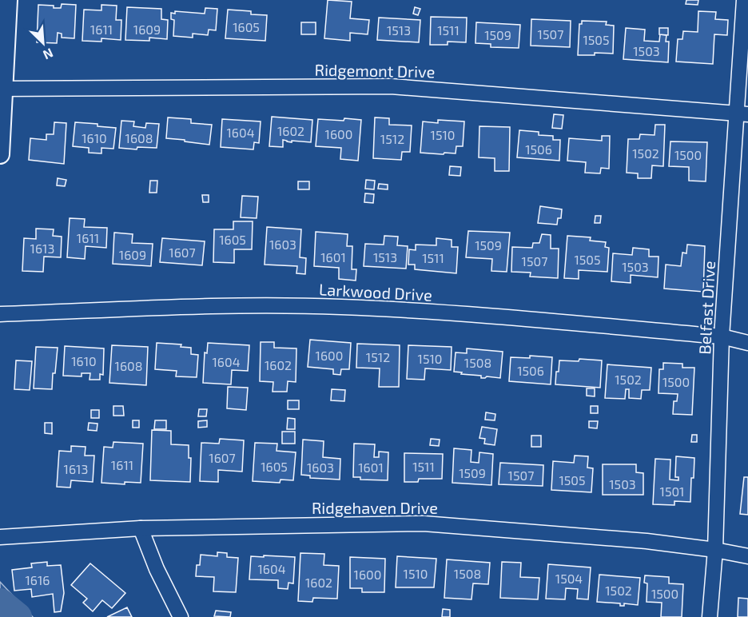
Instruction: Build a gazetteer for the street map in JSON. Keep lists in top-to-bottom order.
{
  "streets": {
    "street": [
      "Ridgemont Drive",
      "Larkwood Drive",
      "Belfast Drive",
      "Ridgehaven Drive"
    ]
  },
  "crossings": [
    ["Ridgemont Drive", "Belfast Drive"],
    ["Larkwood Drive", "Belfast Drive"],
    ["Belfast Drive", "Ridgehaven Drive"]
  ],
  "house_numbers": [
    "1605",
    "1611",
    "1609",
    "1513",
    "1511",
    "1507",
    "1509",
    "1505",
    "1503",
    "1602",
    "1604",
    "1600",
    "1510",
    "1610",
    "1608",
    "1512",
    "1506",
    "1502",
    "1500",
    "1611",
    "1605",
    "1603",
    "1509",
    "1613",
    "1607",
    "1609",
    "1601",
    "1513",
    "1511",
    "1505",
    "1507",
    "1503",
    "1600",
    "1512",
    "1510",
    "1610",
    "1604",
    "1508",
    "1602",
    "1608",
    "1506",
    "1502",
    "1500",
    "1607",
    "1611",
    "1605",
    "1511",
    "1603",
    "1601",
    "1613",
    "1509",
    "1507",
    "1505",
    "1503",
    "1501",
    "1604",
    "1510",
    "1508",
    "1600",
    "1504",
    "1616",
    "1602",
    "1502",
    "1500"
  ],
  "north": "bottom right"
}
